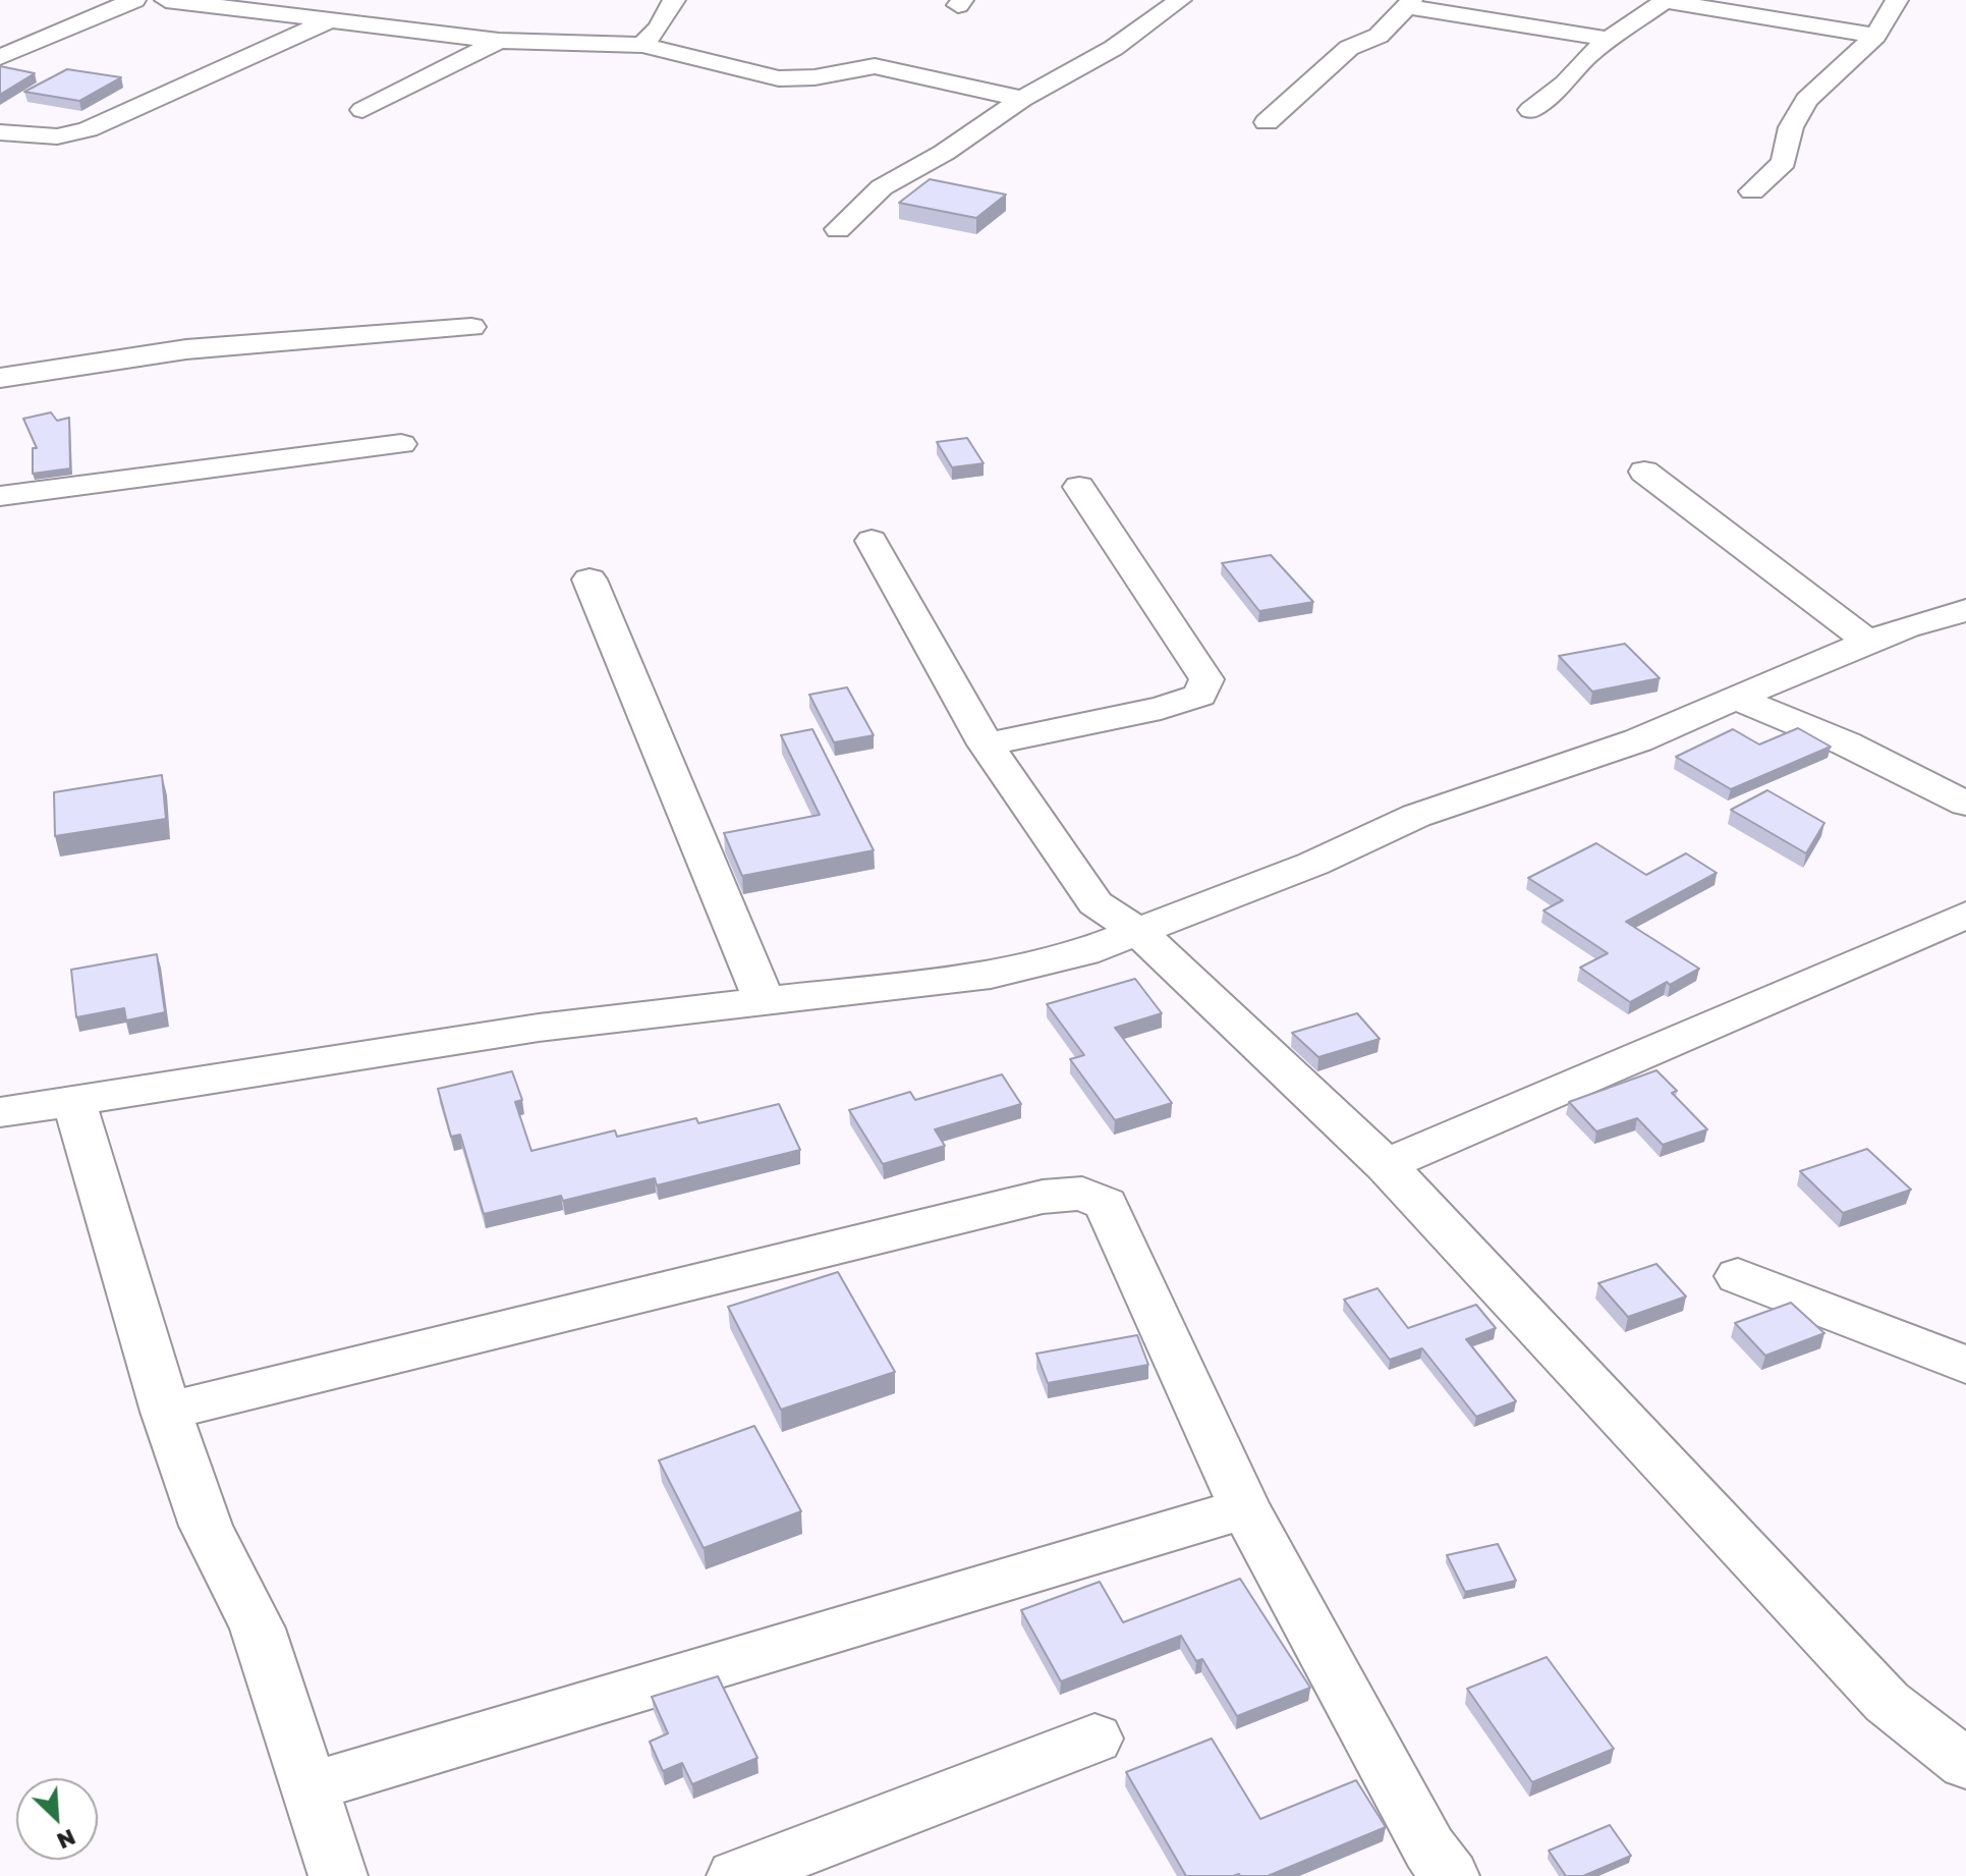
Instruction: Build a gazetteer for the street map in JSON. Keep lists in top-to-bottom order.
{
  "north": "bottom right"
}
